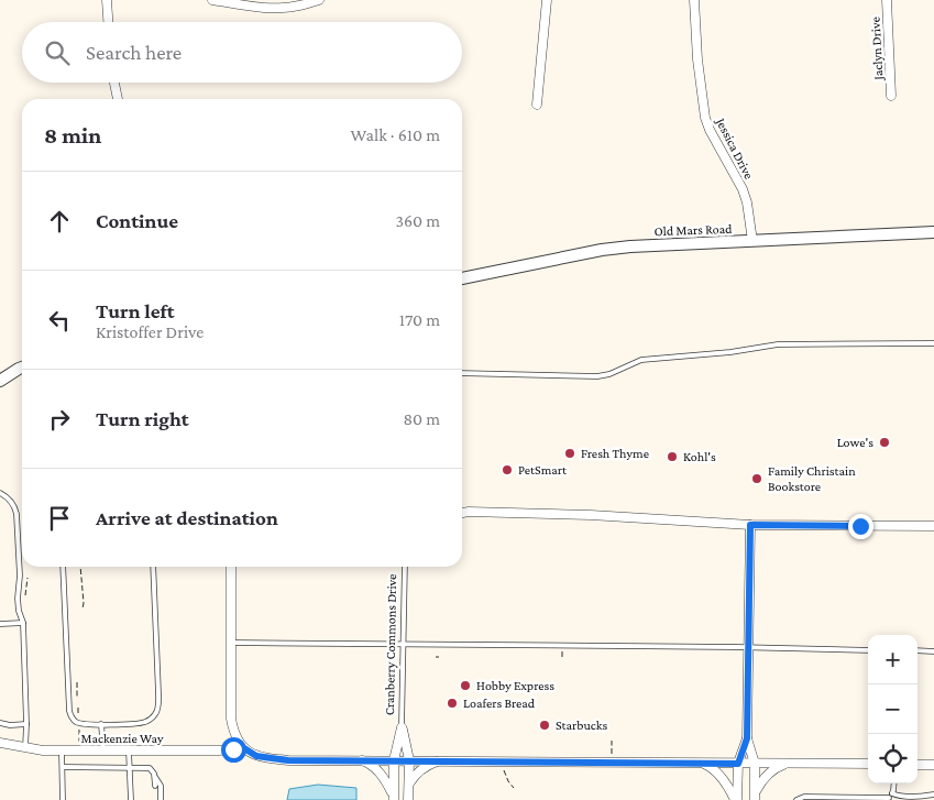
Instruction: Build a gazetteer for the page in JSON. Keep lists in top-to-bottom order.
{
  "streets": {
    "street": [
      "Jaclyn Drive",
      "Jessica Drive",
      "Old Mars Road",
      "Cranberry Commons Drive",
      "Mackenzie Way"
    ]
  },
  "crossings": [
    ["Jessica Drive", "Old Mars Road"]
  ],
  "places": [
    "Lowe's",
    "Fresh Thyme",
    "Kohl's",
    "PetSmart",
    "Family Christain Bookstore",
    "Hobby Express",
    "Loafers Bread",
    "Starbucks"
  ],
  "page": {
    "search": "Search here",
    "heading": ["8 min", "Walk · 610 m"],
    "list": [
      ["Continue", "360 m"],
      ["Turn left", "Kristoffer Drive", "170 m"],
      ["Turn right", "80 m"],
      "Arrive at destination"
    ],
    "map_buttons": ["+", "−"]
  }
}
